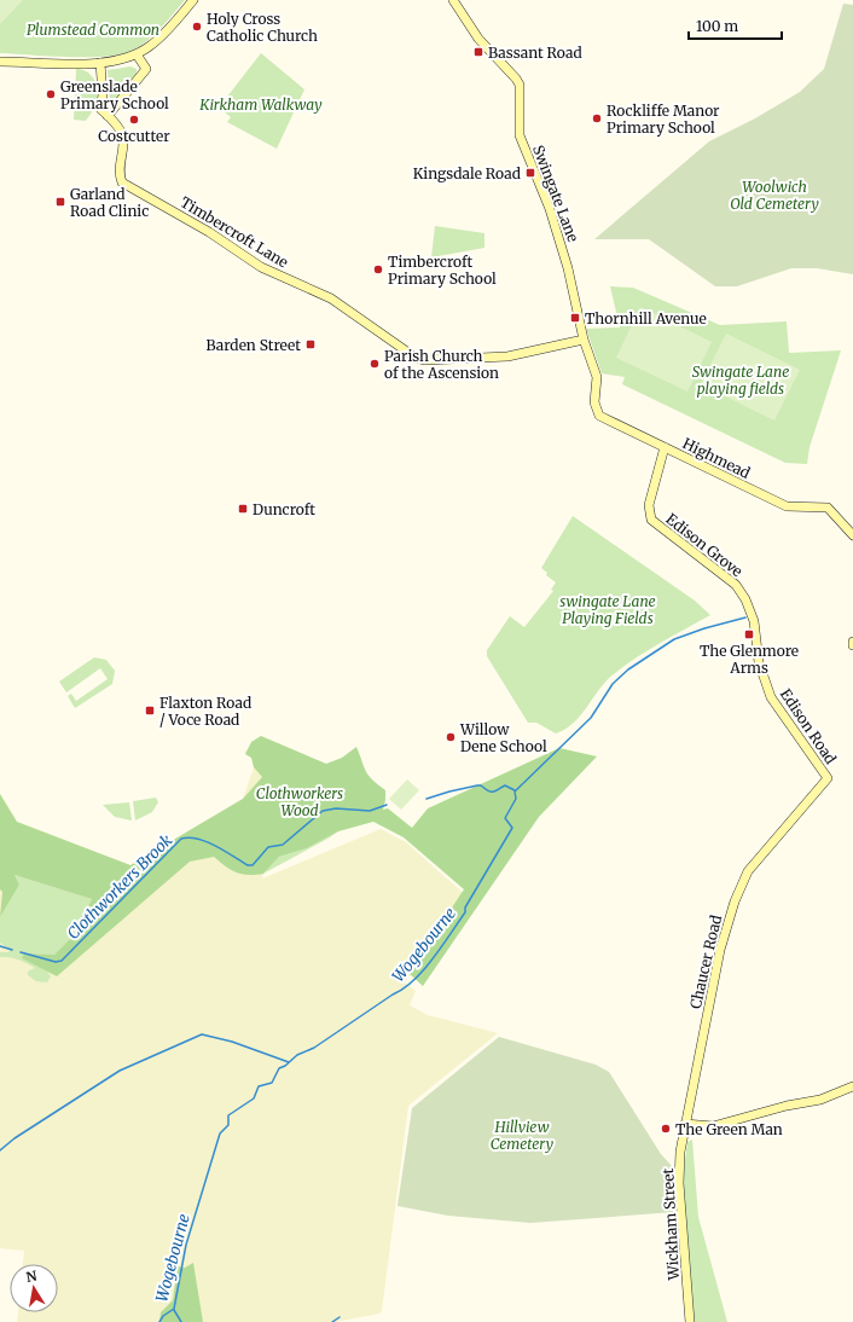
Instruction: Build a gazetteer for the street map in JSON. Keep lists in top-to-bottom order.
{
  "streets": {
    "street": [
      "Swingate Lane",
      "Timbercroft Lane",
      "Highmead",
      "Edison Grove",
      "Edison Road",
      "Chaucer Road",
      "Wickham Street"
    ]
  },
  "crossings": [
    ["Swingate Lane", "Timbercroft Lane"],
    ["Swingate Lane", "Highmead"],
    ["Highmead", "Edison Grove"],
    ["Edison Grove", "Edison Road"],
    ["Edison Road", "Chaucer Road"],
    ["Chaucer Road", "Wickham Street"]
  ],
  "water": ["Clothworkers Brook", "Wogebourne"],
  "parks": [
    "Plumstead Common",
    "Kirkham Walkway",
    "Woolwich Old Cemetery",
    "Swingate Lane playing fields",
    "swingate Lane Playing Fields",
    "Clothworkers Wood",
    "Hillview Cemetery"
  ],
  "places": {
    "other": [
      "Holy Cross Catholic Church",
      "Greenslade Primary School",
      "Rockliffe Manor Primary School",
      "Costcutter",
      "Timbercroft Primary School",
      "Parish Church of the Ascension",
      "Willow Dene School",
      "The Green Man"
    ],
    "transit": [
      "Bassant Road",
      "Kingsdale Road",
      "Garland Road Clinic",
      "Thornhill Avenue",
      "Barden Street",
      "Duncroft",
      "The Glenmore Arms",
      "Flaxton Road / Voce Road"
    ]
  },
  "scale_bar": "100 m",
  "north": "top"
}
